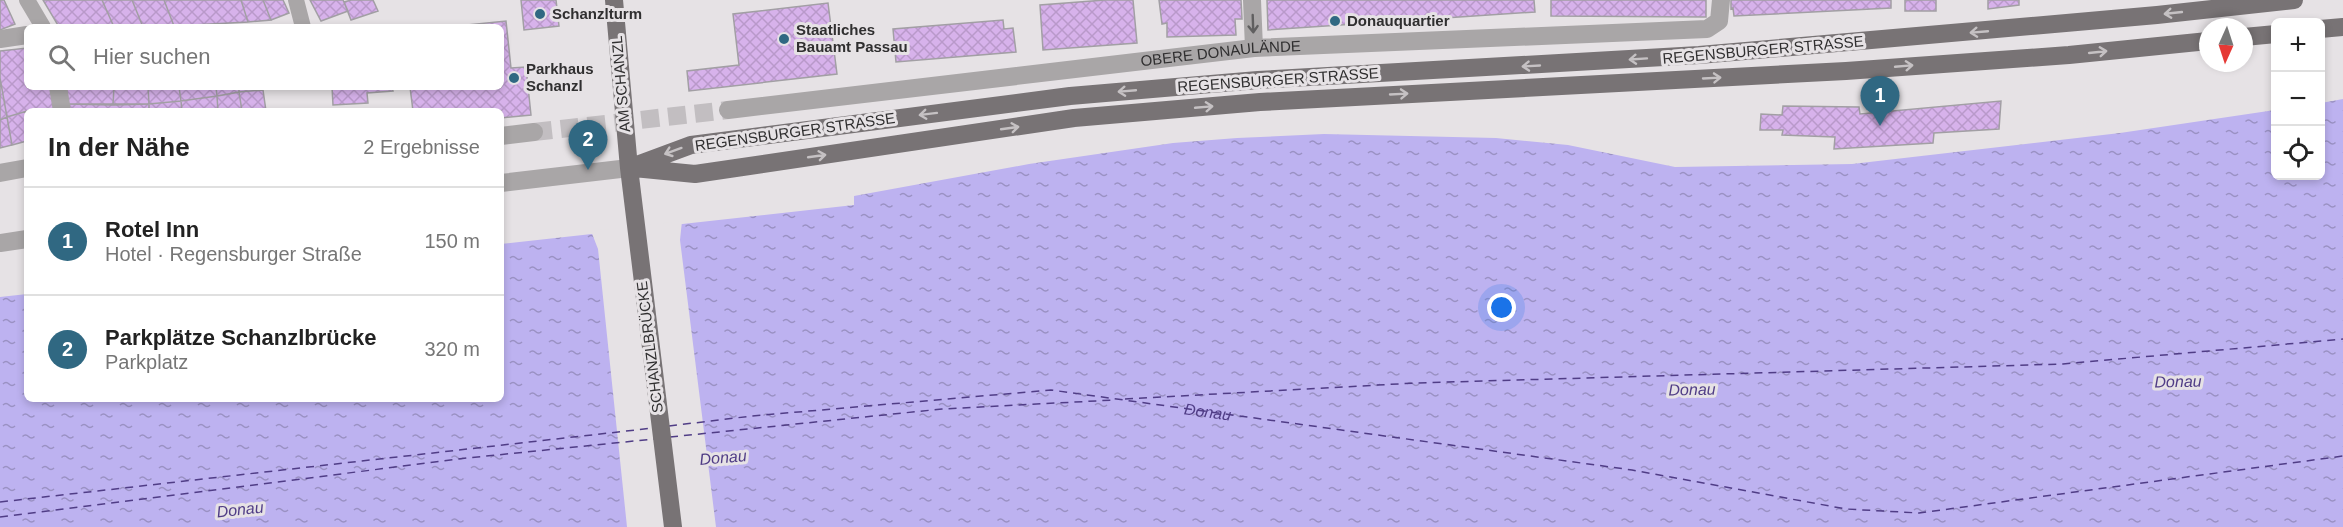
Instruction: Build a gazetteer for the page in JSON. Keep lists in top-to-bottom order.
{
  "streets": {
    "main road": ["REGENSBURGER STRASSE", "AM SCHANZL", "SCHANZLBRÜCKE"],
    "street": ["OBERE DONAULÄNDE"]
  },
  "crossings": [
    ["REGENSBURGER STRASSE", "AM SCHANZL"],
    ["REGENSBURGER STRASSE", "SCHANZLBRÜCKE"],
    ["AM SCHANZL", "SCHANZLBRÜCKE"]
  ],
  "water": ["Donau"],
  "places": [
    "Schanzlturm",
    "Donauquartier",
    "Staatliches Bauamt Passau",
    "Parkhaus Schanzl"
  ],
  "north": "bottom",
  "page": {
    "map_buttons": ["+", "−"],
    "search": "Hier suchen",
    "pins": ["1", "2"],
    "heading": ["In der Nähe", "2 Ergebnisse"],
    "list": [
      {
        "mark": "1",
        "name": "Rotel Inn",
        "note": "Hotel · Regensburger Straße",
        "value": "150 m"
      },
      {
        "mark": "2",
        "name": "Parkplätze Schanzlbrücke",
        "note": "Parkplatz",
        "value": "320 m"
      }
    ]
  }
}
